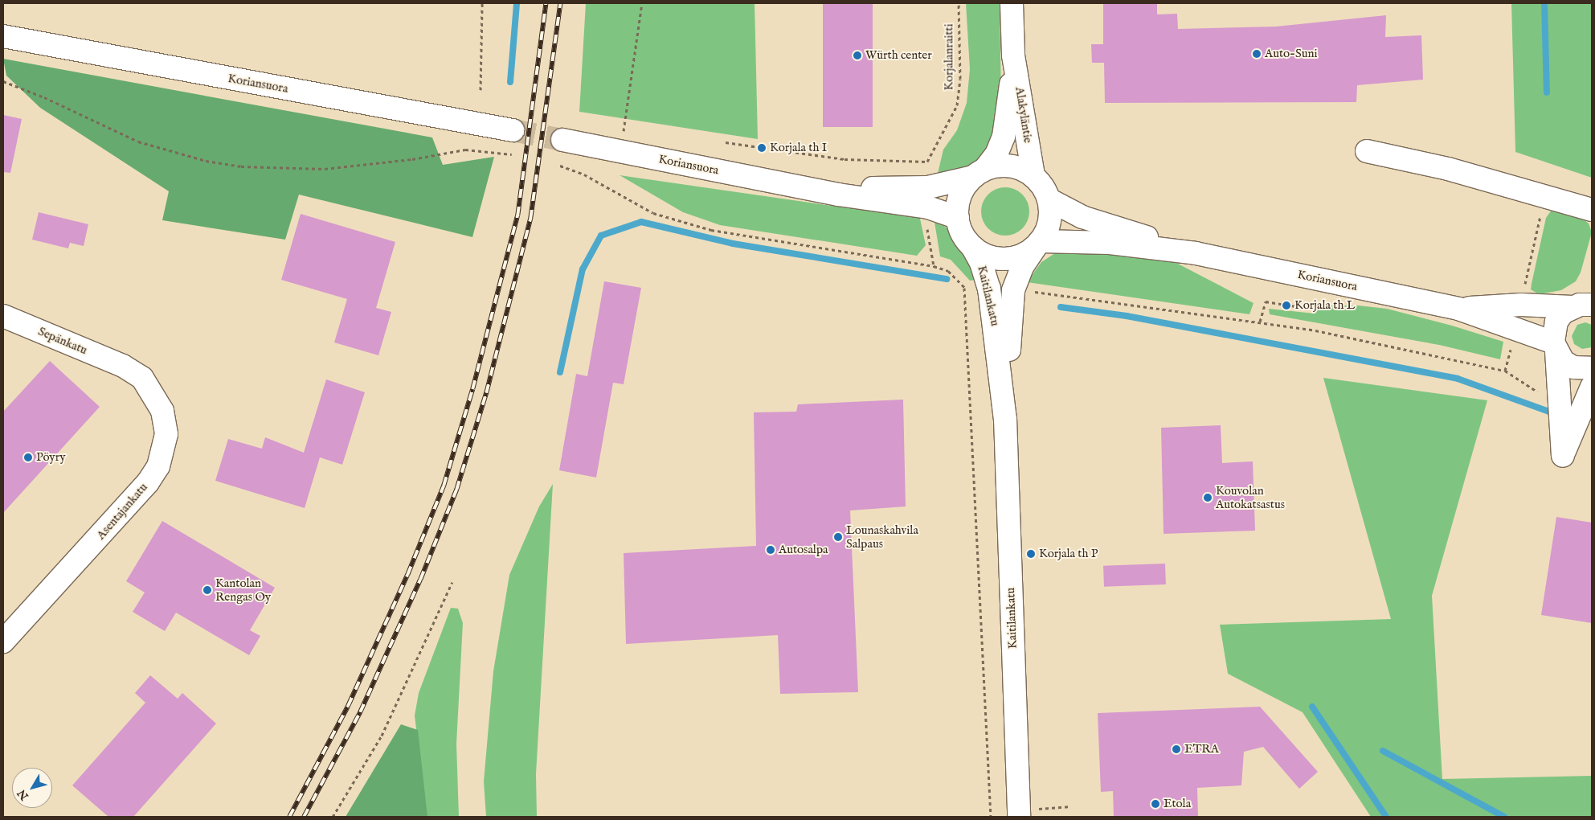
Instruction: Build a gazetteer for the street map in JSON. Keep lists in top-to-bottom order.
{
  "streets": {
    "main road": [
      "Koriansuora",
      "Alakyläntie",
      "Kaitilankatu",
      "Sepänkatu",
      "Asentajankatu"
    ],
    "path": ["Korjalanraitti"]
  },
  "crossings": [
    ["Koriansuora", "Alakyläntie"],
    ["Koriansuora", "Kaitilankatu"],
    ["Alakyläntie", "Kaitilankatu"],
    ["Sepänkatu", "Asentajankatu"]
  ],
  "places": [
    "Auto-Suni",
    "Würth center",
    "Korjala th I",
    "Korjala th L",
    "Pöyry",
    "Kouvolan Autokatsastus",
    "Lounaskahvila Salpaus",
    "Autosalpa",
    "Korjala th P",
    "Kantolan Rengas Oy",
    "ETRA",
    "Etola"
  ],
  "north": "bottom left"
}
